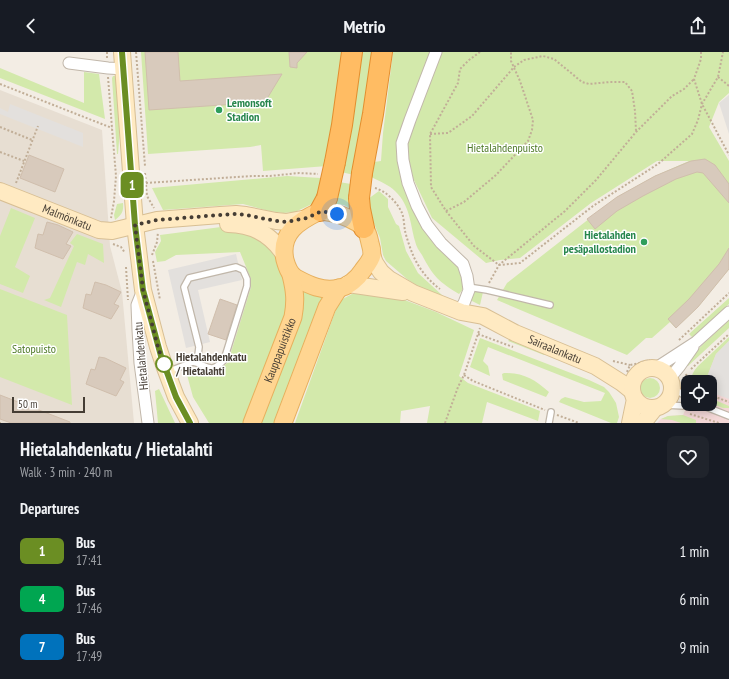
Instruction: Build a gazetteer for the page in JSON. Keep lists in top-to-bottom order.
{
  "streets": {
    "main road": ["Kauppapuistikko"],
    "street": ["Malmönkatu", "Sairaalankatu", "Hietalahdenkatu"]
  },
  "crossings": [
    ["Malmönkatu", "Sairaalankatu"],
    ["Malmönkatu", "Kauppapuistikko"],
    ["Sairaalankatu", "Kauppapuistikko"]
  ],
  "parks": ["Hietalahdenpuisto", "Satopuisto"],
  "places": ["Lemonsoft Stadion", "Hietalahden pesäpallostadion", "Hietalahdenkatu / Hietalahti"],
  "lines": ["bus line 1"],
  "scale_bar": "50 m",
  "page": {
    "header": "Metrio",
    "on_map": "1",
    "scale": "50 m",
    "heading": [
      ["Hietalahdenkatu / Hietalahti", "Walk · 3 min · 240 m"],
      "Departures"
    ],
    "list": [
      {
        "mark": "1",
        "name": "Bus",
        "note": "17:41",
        "value": "1 min"
      },
      {
        "mark": "4",
        "name": "Bus",
        "note": "17:46",
        "value": "6 min"
      },
      {
        "mark": "7",
        "name": "Bus",
        "note": "17:49",
        "value": "9 min"
      }
    ]
  }
}
